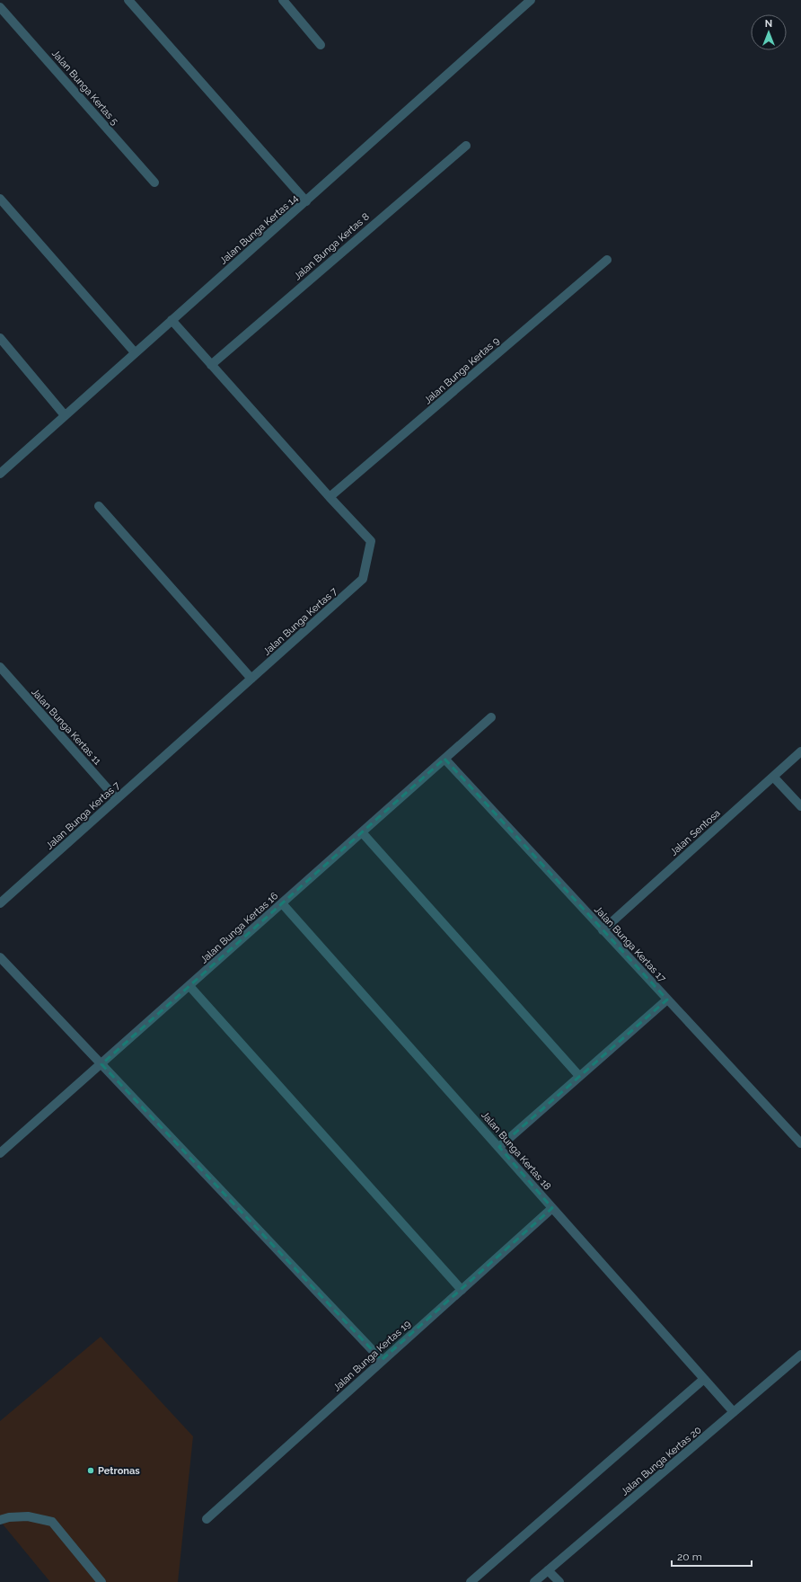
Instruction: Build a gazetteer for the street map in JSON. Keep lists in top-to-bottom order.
{
  "streets": {
    "street": [
      "Jalan Bunga Kertas 5",
      "Jalan Bunga Kertas 14",
      "Jalan Bunga Kertas 8",
      "Jalan Bunga Kertas 9",
      "Jalan Bunga Kertas 7",
      "Jalan Bunga Kertas 11",
      "Jalan Sentosa",
      "Jalan Bunga Kertas 16",
      "Jalan Bunga Kertas 17",
      "Jalan Bunga Kertas 18",
      "Jalan Bunga Kertas 19",
      "Jalan Bunga Kertas 20"
    ]
  },
  "crossings": [
    ["Jalan Bunga Kertas 14", "Jalan Bunga Kertas 7"],
    ["Jalan Bunga Kertas 8", "Jalan Bunga Kertas 7"],
    ["Jalan Bunga Kertas 9", "Jalan Bunga Kertas 7"],
    ["Jalan Bunga Kertas 7", "Jalan Bunga Kertas 11"],
    ["Jalan Sentosa", "Jalan Bunga Kertas 17"],
    ["Jalan Bunga Kertas 16", "Jalan Bunga Kertas 17"],
    ["Jalan Bunga Kertas 16", "Jalan Bunga Kertas 18"],
    ["Jalan Bunga Kertas 18", "Jalan Bunga Kertas 19"],
    ["Jalan Bunga Kertas 18", "Jalan Bunga Kertas 20"]
  ],
  "places": ["Petronas"],
  "scale_bar": "20 m",
  "north": "top"
}
